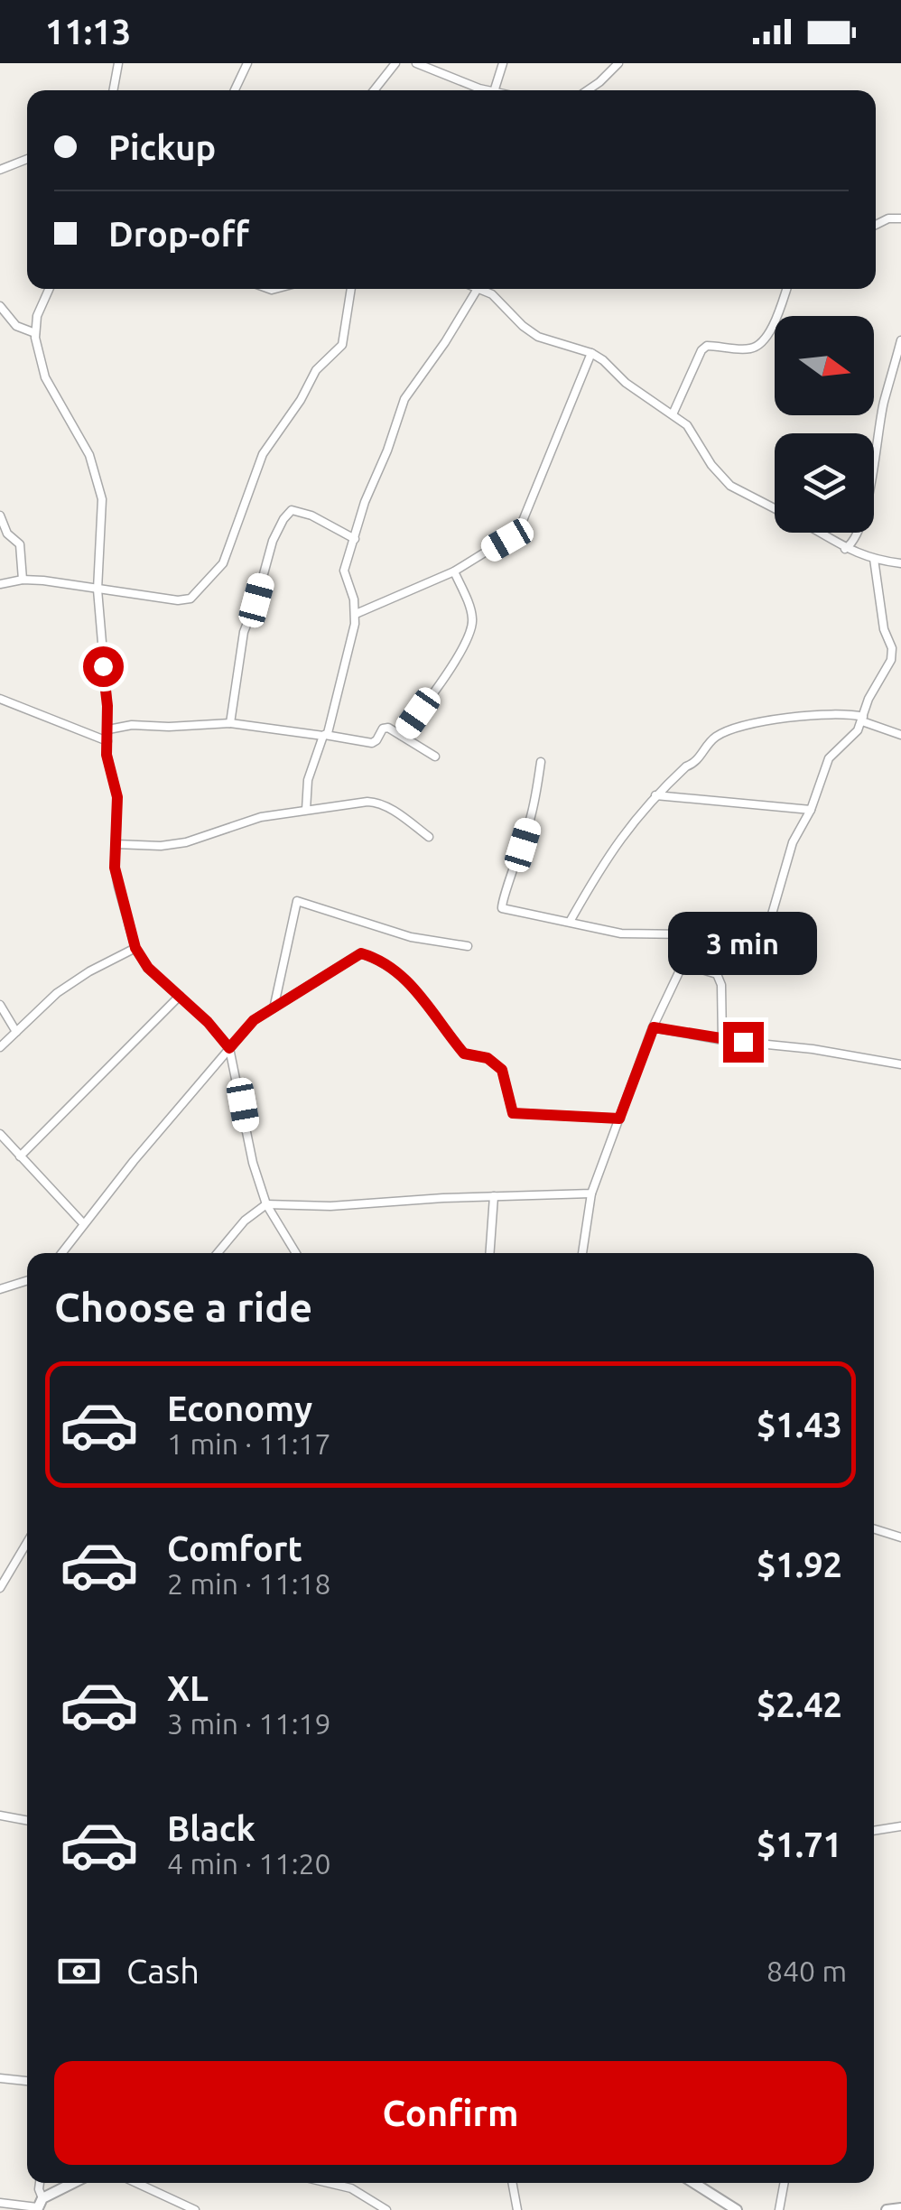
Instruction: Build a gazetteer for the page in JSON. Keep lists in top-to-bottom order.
{
  "north": "right",
  "page": {
    "status": "11:13",
    "banner": ["Pickup", "Drop-off"],
    "bubble": "3 min",
    "heading": "Choose a ride",
    "list": [
      {
        "name": "Economy",
        "note": "1 min · 11:17",
        "value": "$1.43"
      },
      {
        "name": "Comfort",
        "note": "2 min · 11:18",
        "value": "$1.92"
      },
      {
        "name": "XL",
        "note": "3 min · 11:19",
        "value": "$2.42"
      },
      {
        "name": "Black",
        "note": "4 min · 11:20",
        "value": "$1.71"
      }
    ],
    "pay": ["Cash", "840 m"],
    "buttons": "Confirm"
  }
}
